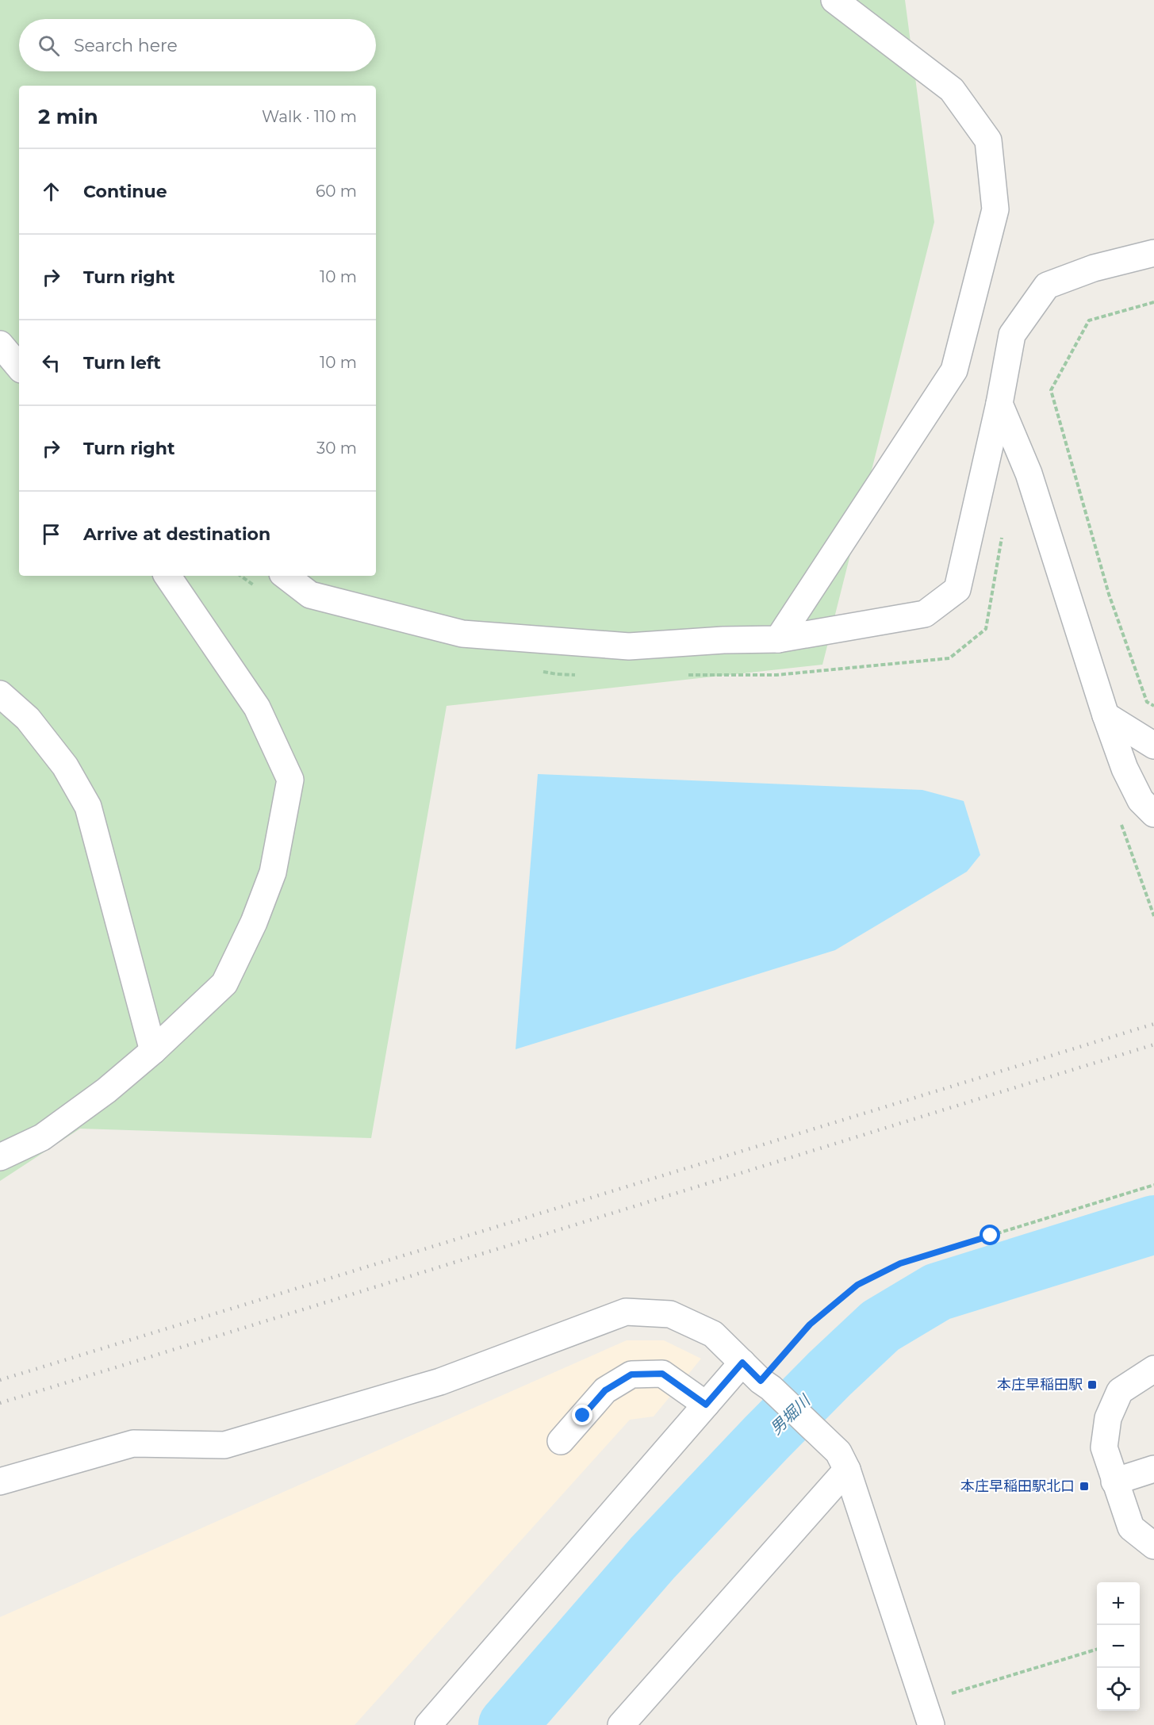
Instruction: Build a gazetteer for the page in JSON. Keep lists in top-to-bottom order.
{
  "water": ["男堀川"],
  "places": {
    "transit": ["本庄早稲田駅", "本庄早稲田駅北口"]
  },
  "page": {
    "search": "Search here",
    "heading": ["2 min", "Walk · 110 m"],
    "list": [
      ["Continue", "60 m"],
      ["Turn right", "10 m"],
      ["Turn left", "10 m"],
      ["Turn right", "30 m"],
      "Arrive at destination"
    ],
    "map_buttons": ["+", "−"]
  }
}
